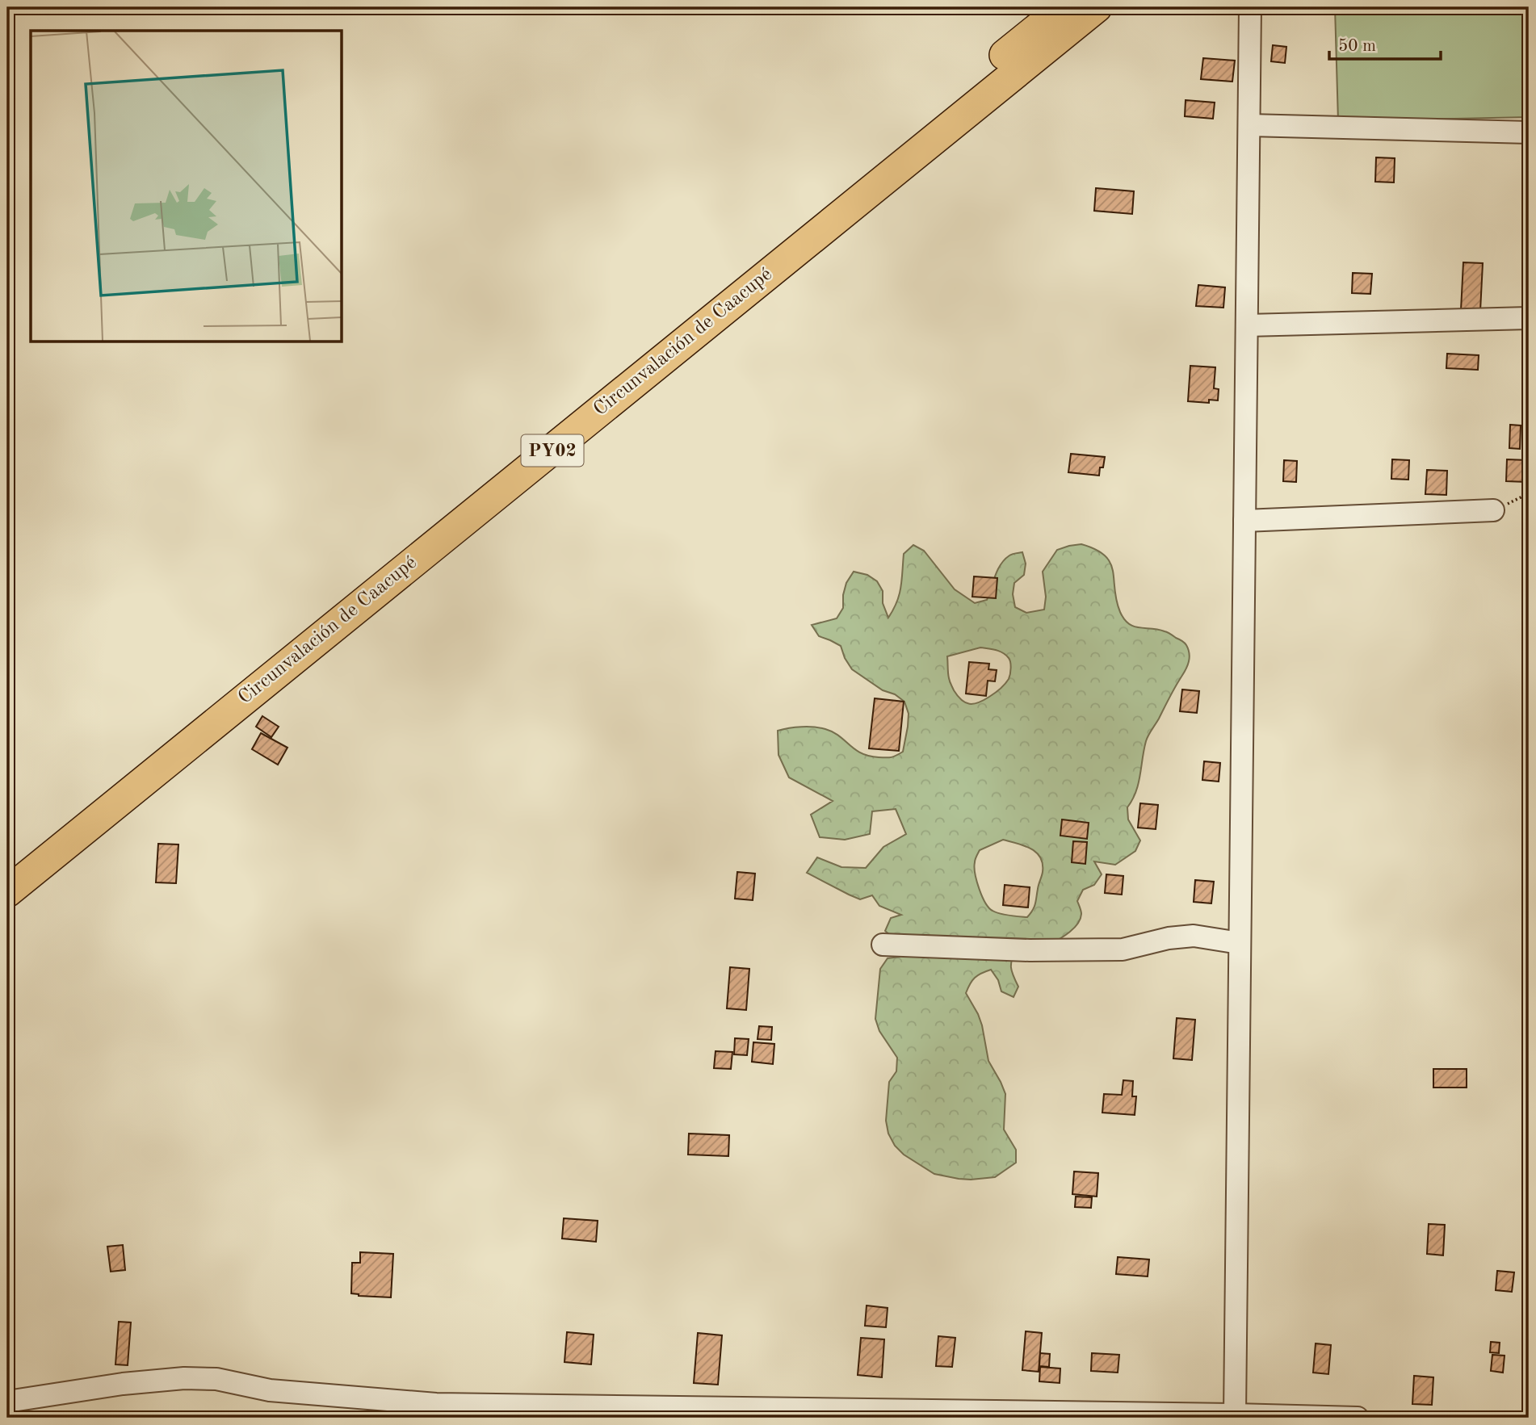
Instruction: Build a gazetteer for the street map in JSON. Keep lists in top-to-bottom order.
{
  "streets": {
    "highway": ["Circunvalación de Caacupé", "PY02"]
  },
  "scale_bar": "50 m"
}
